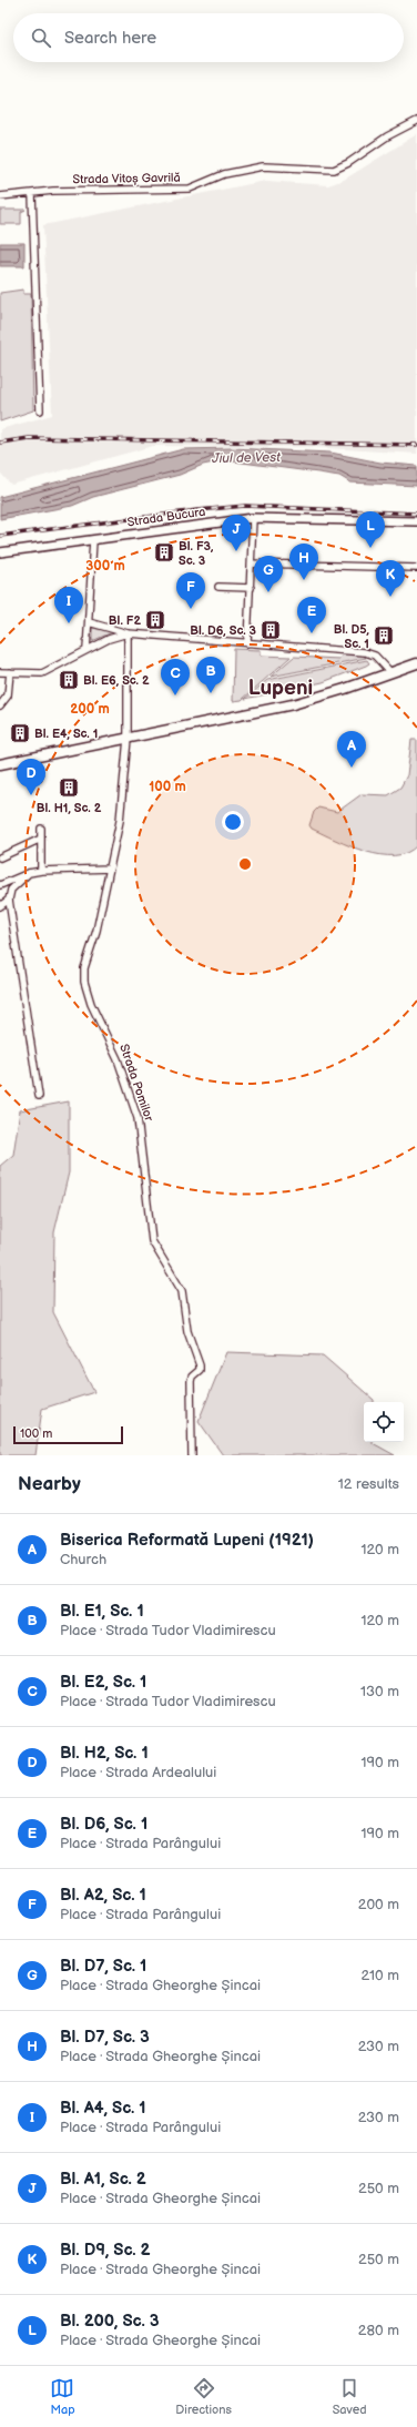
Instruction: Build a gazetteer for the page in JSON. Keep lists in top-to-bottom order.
{
  "streets": {
    "main road": ["Strada Bucura"],
    "street": ["Strada Vitoș Gavrilă", "Strada Pomilor"]
  },
  "districts": ["Lupeni"],
  "water": ["Jiul de Vest"],
  "places": {
    "building": [
      "Bl. F3, Sc. 3",
      "Bl. F2",
      "Bl. D6, Sc. 3",
      "Bl. D5, Sc. 1",
      "Bl. E6, Sc. 2",
      "Bl. E4, Sc. 1",
      "Bl. H1, Sc. 2"
    ]
  },
  "scale_bar": "100 m",
  "page": {
    "search": "Search here",
    "pins": [
      "L",
      "J",
      "H",
      "G",
      "K",
      "F",
      "I",
      "E",
      "B",
      "C",
      "A",
      "D"
    ],
    "scale": "100 m",
    "heading": ["Nearby", "12 results"],
    "list": [
      {
        "mark": "A",
        "name": "Biserica Reformată Lupeni (1921)",
        "note": "Church",
        "value": "120 m"
      },
      {
        "mark": "B",
        "name": "Bl. E1, Sc. 1",
        "note": "Place · Strada Tudor Vladimirescu",
        "value": "120 m"
      },
      {
        "mark": "C",
        "name": "Bl. E2, Sc. 1",
        "note": "Place · Strada Tudor Vladimirescu",
        "value": "130 m"
      },
      {
        "mark": "D",
        "name": "Bl. H2, Sc. 1",
        "note": "Place · Strada Ardealului",
        "value": "190 m"
      },
      {
        "mark": "E",
        "name": "Bl. D6, Sc. 1",
        "note": "Place · Strada Parângului",
        "value": "190 m"
      },
      {
        "mark": "F",
        "name": "Bl. A2, Sc. 1",
        "note": "Place · Strada Parângului",
        "value": "200 m"
      },
      {
        "mark": "G",
        "name": "Bl. D7, Sc. 1",
        "note": "Place · Strada Gheorghe Șincai",
        "value": "210 m"
      },
      {
        "mark": "H",
        "name": "Bl. D7, Sc. 3",
        "note": "Place · Strada Gheorghe Șincai",
        "value": "230 m"
      },
      {
        "mark": "I",
        "name": "Bl. A4, Sc. 1",
        "note": "Place · Strada Parângului",
        "value": "230 m"
      },
      {
        "mark": "J",
        "name": "Bl. A1, Sc. 2",
        "note": "Place · Strada Gheorghe Șincai",
        "value": "250 m"
      },
      {
        "mark": "K",
        "name": "Bl. D9, Sc. 2",
        "note": "Place · Strada Gheorghe Șincai",
        "value": "250 m"
      },
      {
        "mark": "L",
        "name": "Bl. 200, Sc. 3",
        "note": "Place · Strada Gheorghe Șincai",
        "value": "280 m"
      }
    ],
    "nav": ["Map", "Directions", "Saved"]
  },
  "rings": ["300 m", "200 m", "100 m"]
}
